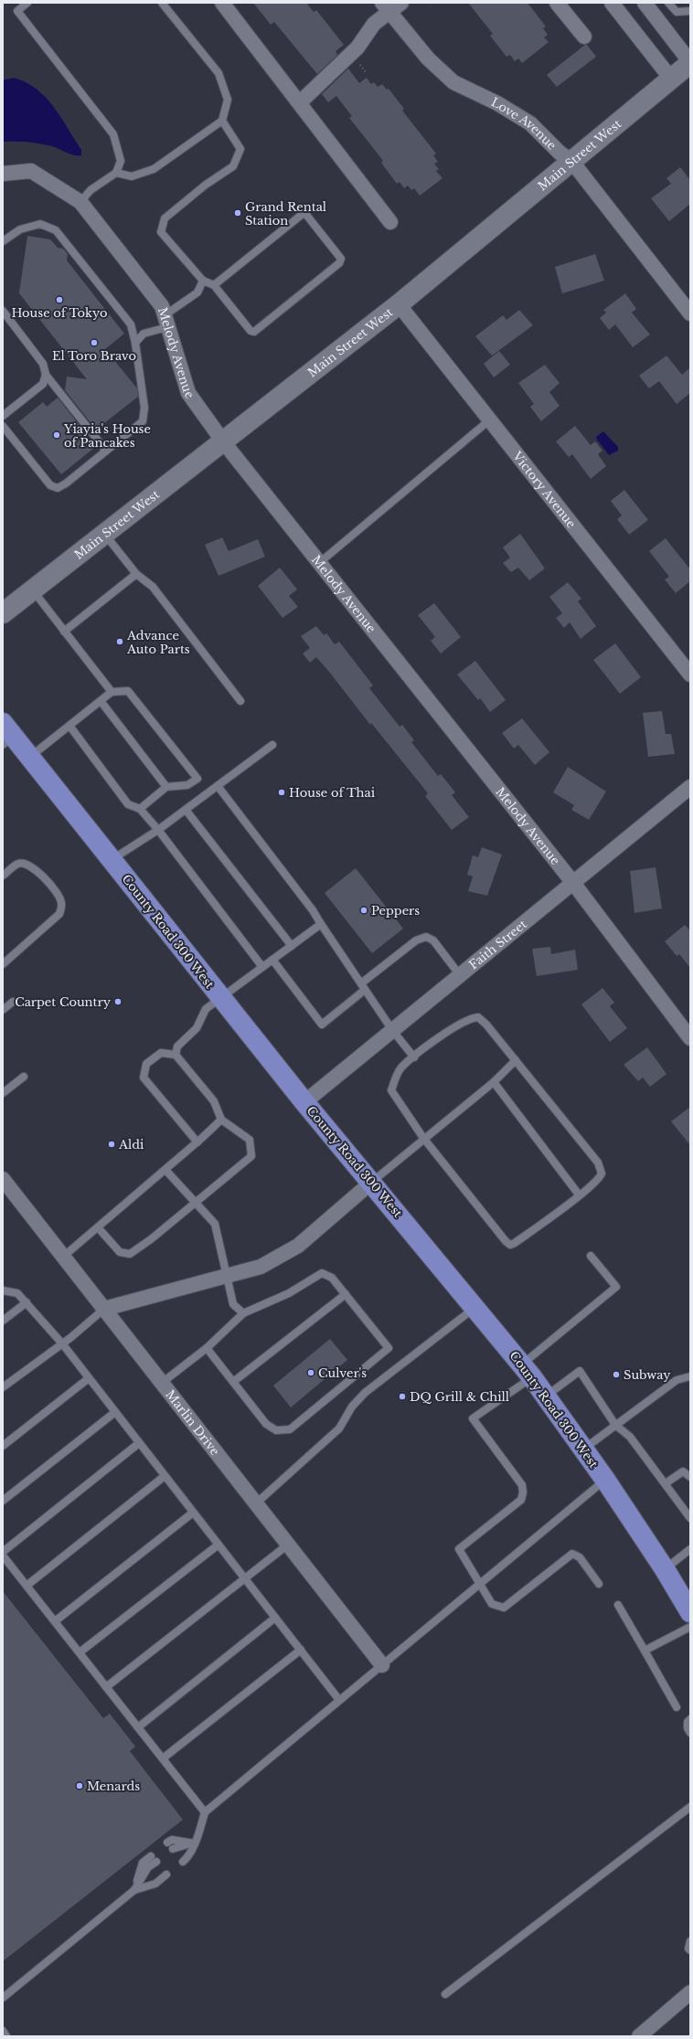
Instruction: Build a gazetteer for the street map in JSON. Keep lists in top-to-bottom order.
{
  "streets": {
    "main road": ["Main Street West", "County Road 300 West"],
    "street": [
      "Love Avenue",
      "Melody Avenue",
      "Victory Avenue",
      "Faith Street",
      "Marlin Drive"
    ]
  },
  "crossings": [
    ["Love Avenue", "Main Street West"],
    ["Main Street West", "Melody Avenue"],
    ["Main Street West", "Victory Avenue"],
    ["Melody Avenue", "Faith Street"],
    ["County Road 300 West", "Faith Street"]
  ],
  "places": [
    "Grand Rental Station",
    "House of Tokyo",
    "El Toro Bravo",
    "Yiayia's House of Pancakes",
    "Advance Auto Parts",
    "House of Thai",
    "Peppers",
    "Carpet Country",
    "Aldi",
    "Culver's",
    "Subway",
    "DQ Grill & Chill",
    "Menards"
  ]
}
